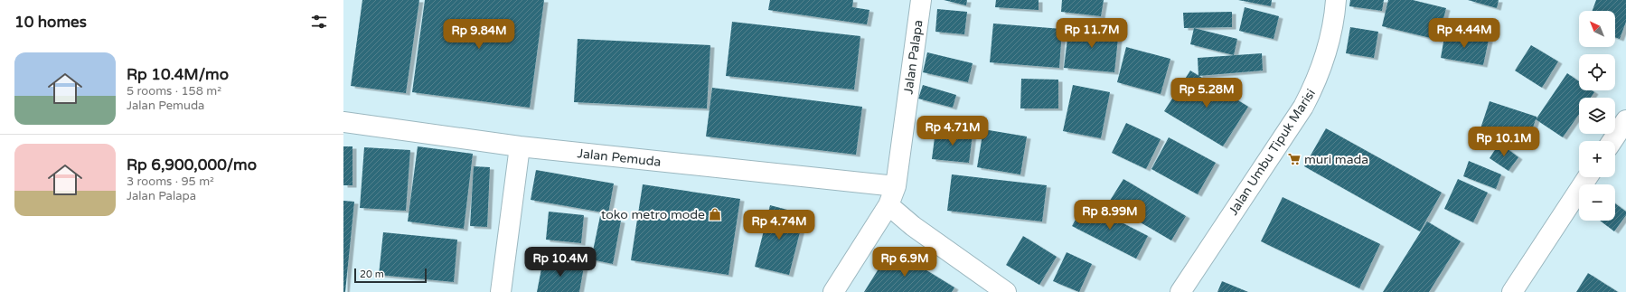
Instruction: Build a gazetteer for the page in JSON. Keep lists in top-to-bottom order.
{
  "streets": {
    "street": ["Jalan Palapa", "Jalan Umbu Tipuk Marisi", "Jalan Pemuda"]
  },
  "crossings": [
    ["Jalan Palapa", "Jalan Pemuda"]
  ],
  "places": {
    "supermarket": ["muri mada"],
    "shop": ["toko metro mode"]
  },
  "scale_bar": "20 m",
  "north": "top left",
  "page": {
    "heading": "10 homes",
    "map_buttons": ["+", "−"],
    "price": [
      "Rp 11.7M",
      "Rp 4.44M",
      "Rp 9.84M",
      "Rp 5.28M",
      "Rp 4.71M",
      "Rp 10.1M",
      "Rp 8.99M",
      "Rp 4.74M",
      "Rp 10.4M",
      "Rp 6.9M"
    ],
    "list": [
      {
        "name": "Rp 10.4M/mo",
        "note": "5 rooms · 158 m² · Jalan Pemuda"
      },
      {
        "name": "Rp 6,900,000/mo",
        "note": "3 rooms · 95 m² · Jalan Palapa"
      }
    ],
    "scale": "20 m"
  }
}
